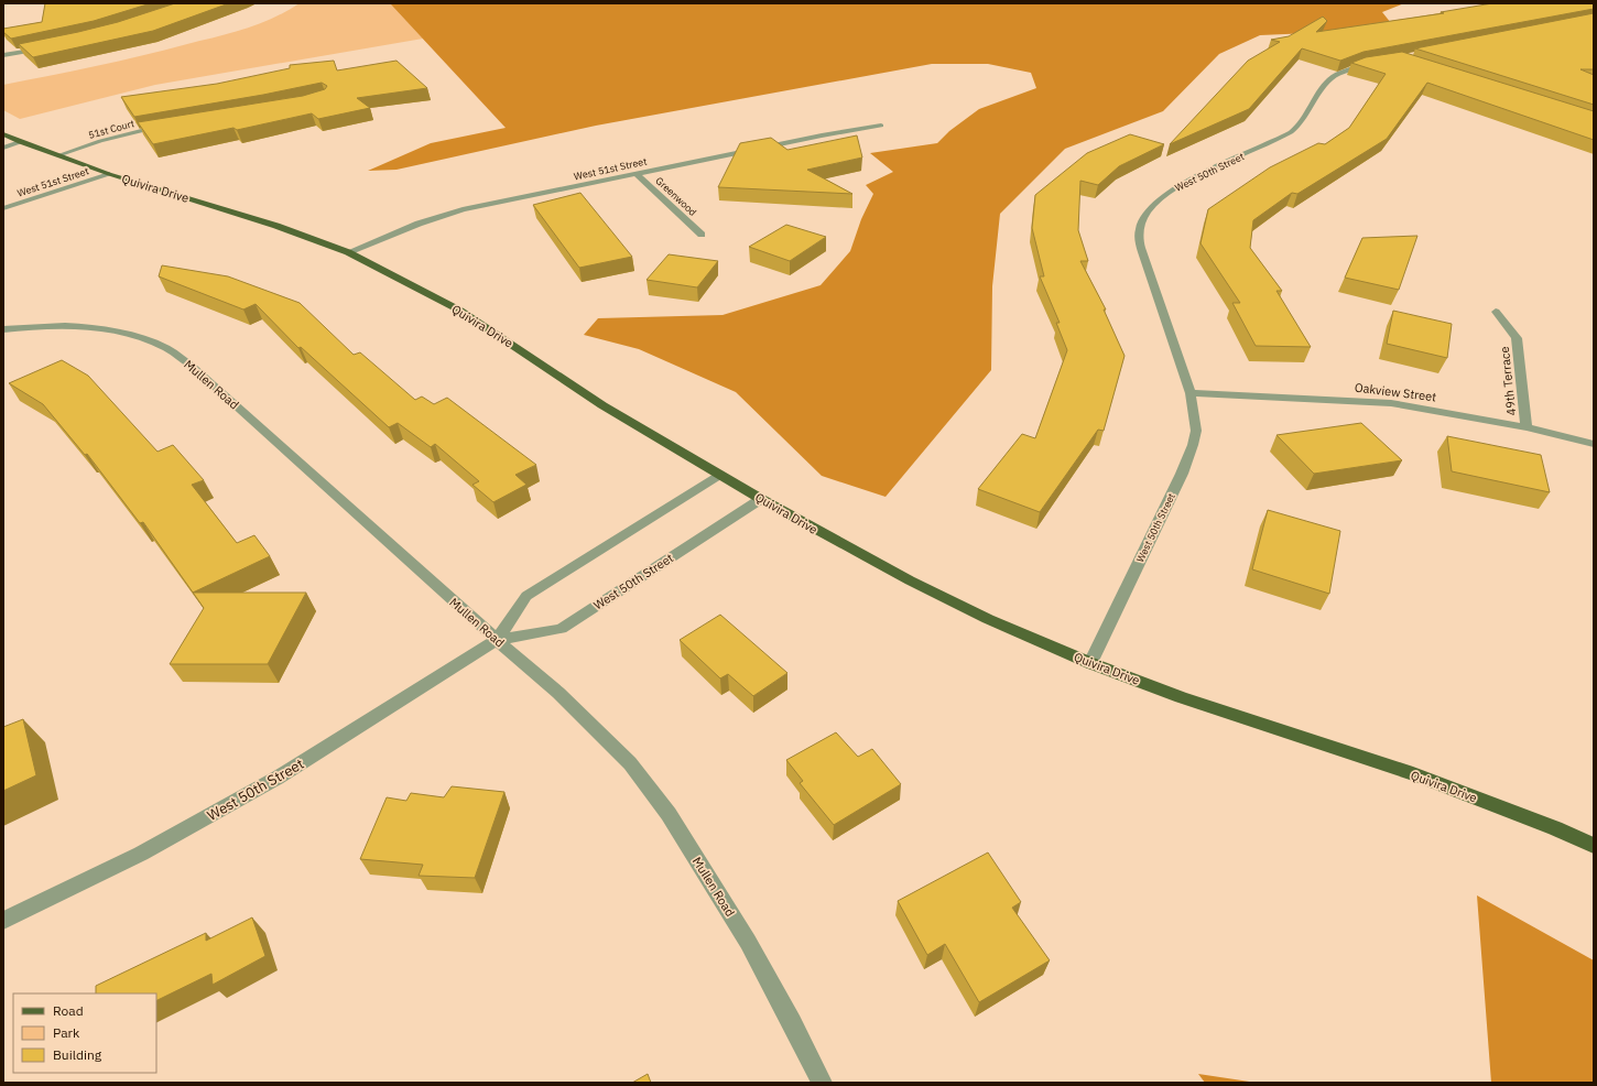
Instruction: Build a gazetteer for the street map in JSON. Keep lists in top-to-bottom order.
{
  "streets": {
    "main road": ["Quivira Drive"],
    "street": [
      "51st Court",
      "West 51st Street",
      "West 50th Street",
      "Greenwood",
      "49th Terrace",
      "Mullen Road",
      "Oakview Street"
    ]
  },
  "crossings": [
    ["51st Court", "Quivira Drive"],
    ["West 51st Street", "Quivira Drive"],
    ["West 51st Street", "Greenwood"],
    ["West 50th Street", "Quivira Drive"],
    ["West 50th Street", "Mullen Road"],
    ["West 50th Street", "Oakview Street"],
    ["49th Terrace", "Oakview Street"]
  ],
  "legend": ["Road", "Park", "Building"]
}
